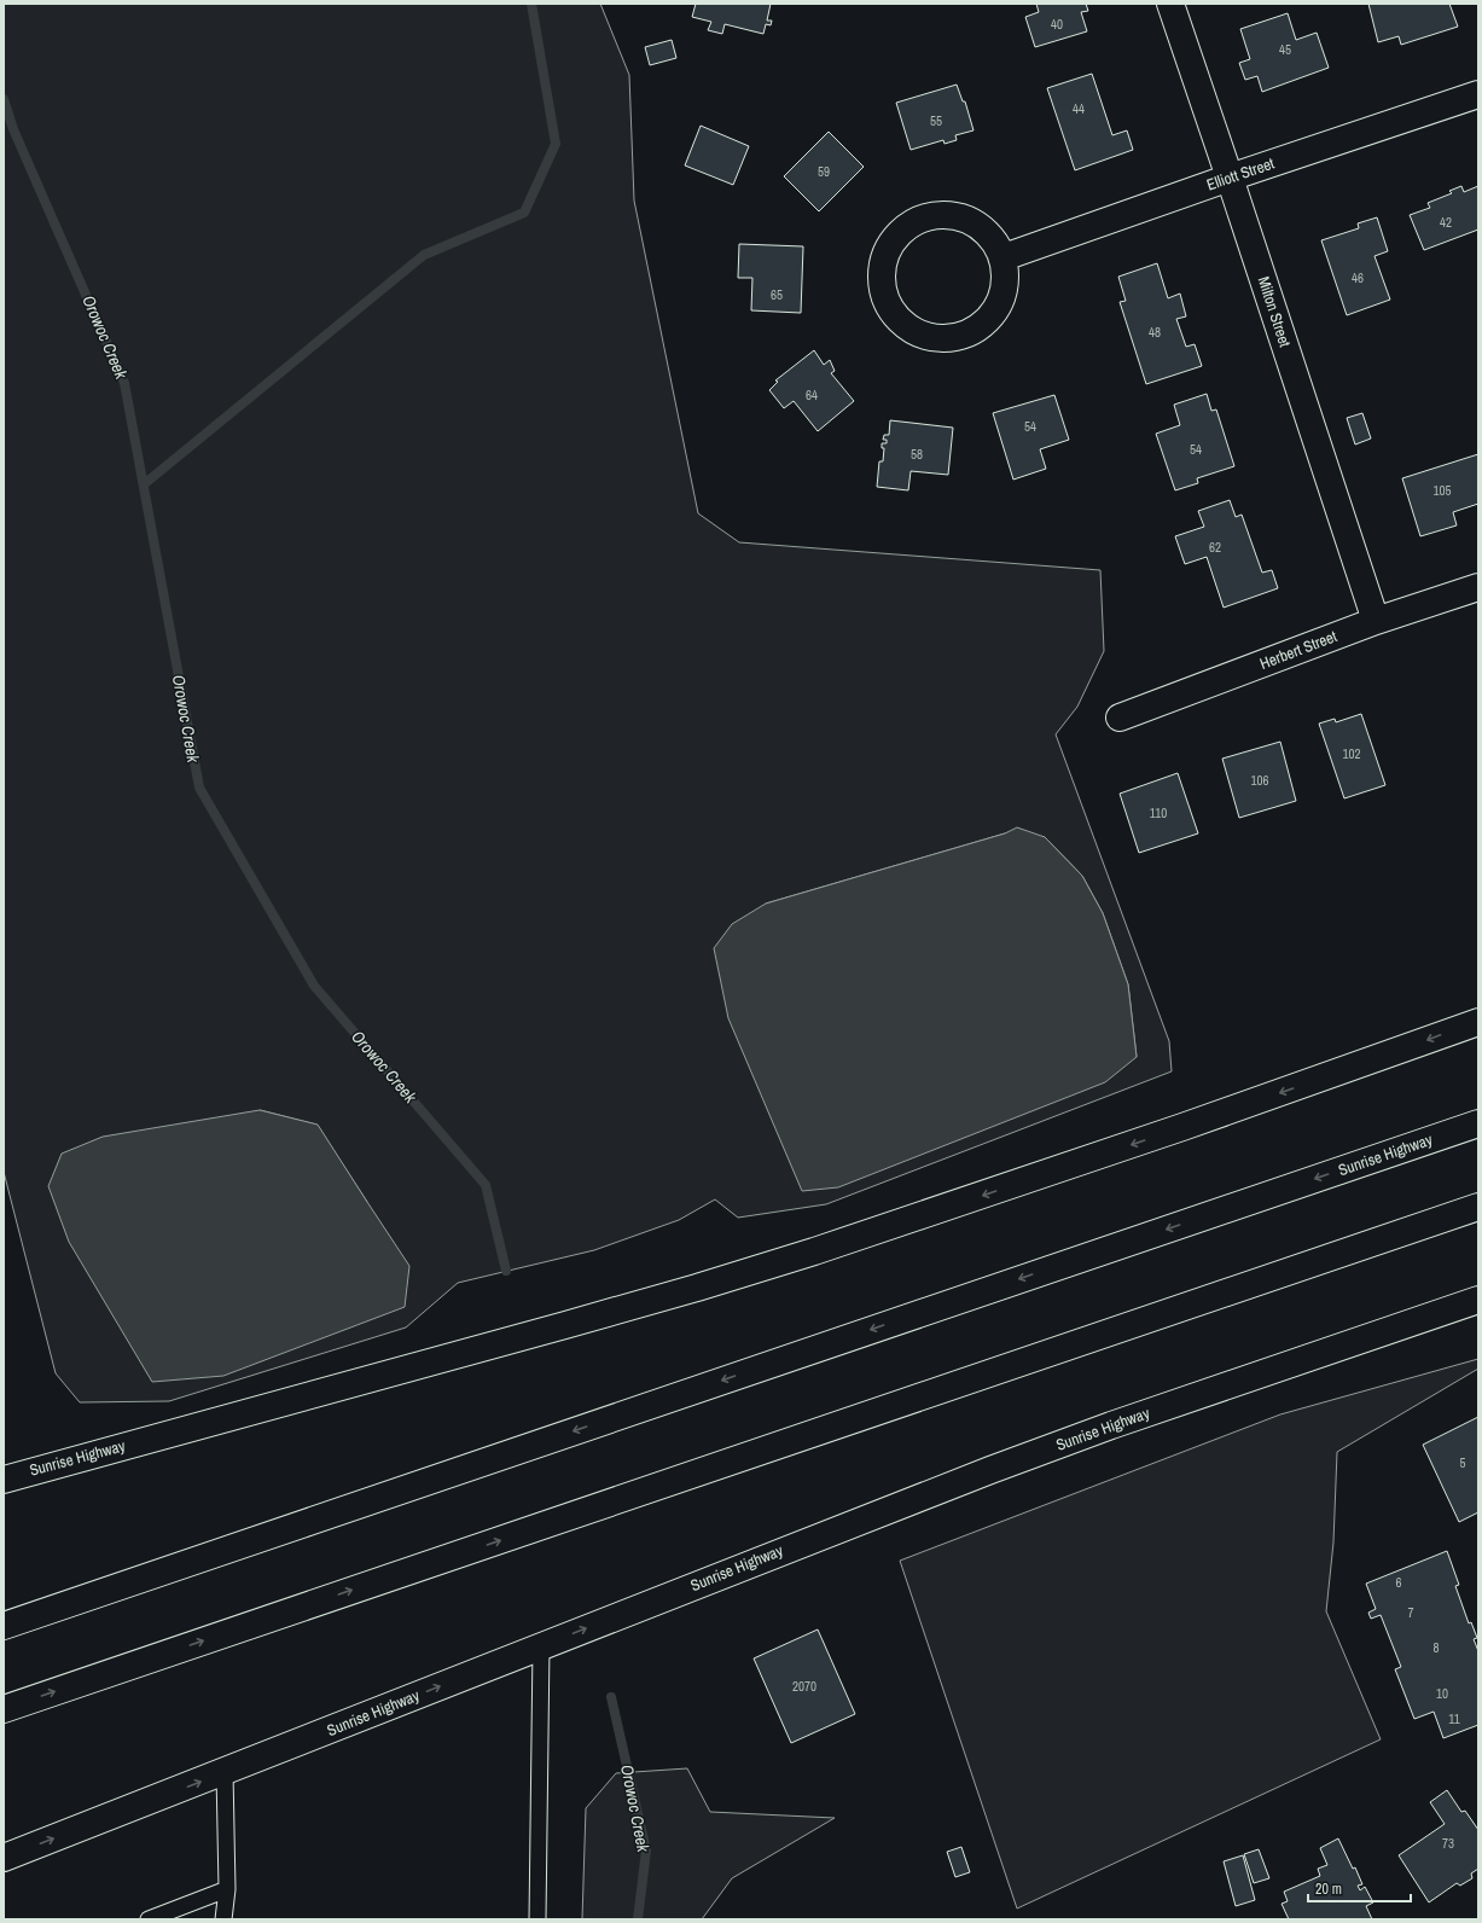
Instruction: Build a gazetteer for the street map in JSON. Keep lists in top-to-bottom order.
{
  "streets": {
    "main road": [
      "Elliott Street",
      "Milton Street",
      "Herbert Street",
      "Sunrise Highway"
    ]
  },
  "crossings": [
    ["Elliott Street", "Milton Street"],
    ["Milton Street", "Herbert Street"]
  ],
  "water": ["Orowoc Creek"],
  "house_numbers": [
    "40",
    "45",
    "44",
    "55",
    "59",
    "42",
    "46",
    "65",
    "48",
    "64",
    "54",
    "54",
    "58",
    "105",
    "62",
    "102",
    "106",
    "110",
    "5",
    "6",
    "7",
    "8",
    "2070",
    "10",
    "11",
    "73"
  ],
  "scale_bar": "20 m"
}
